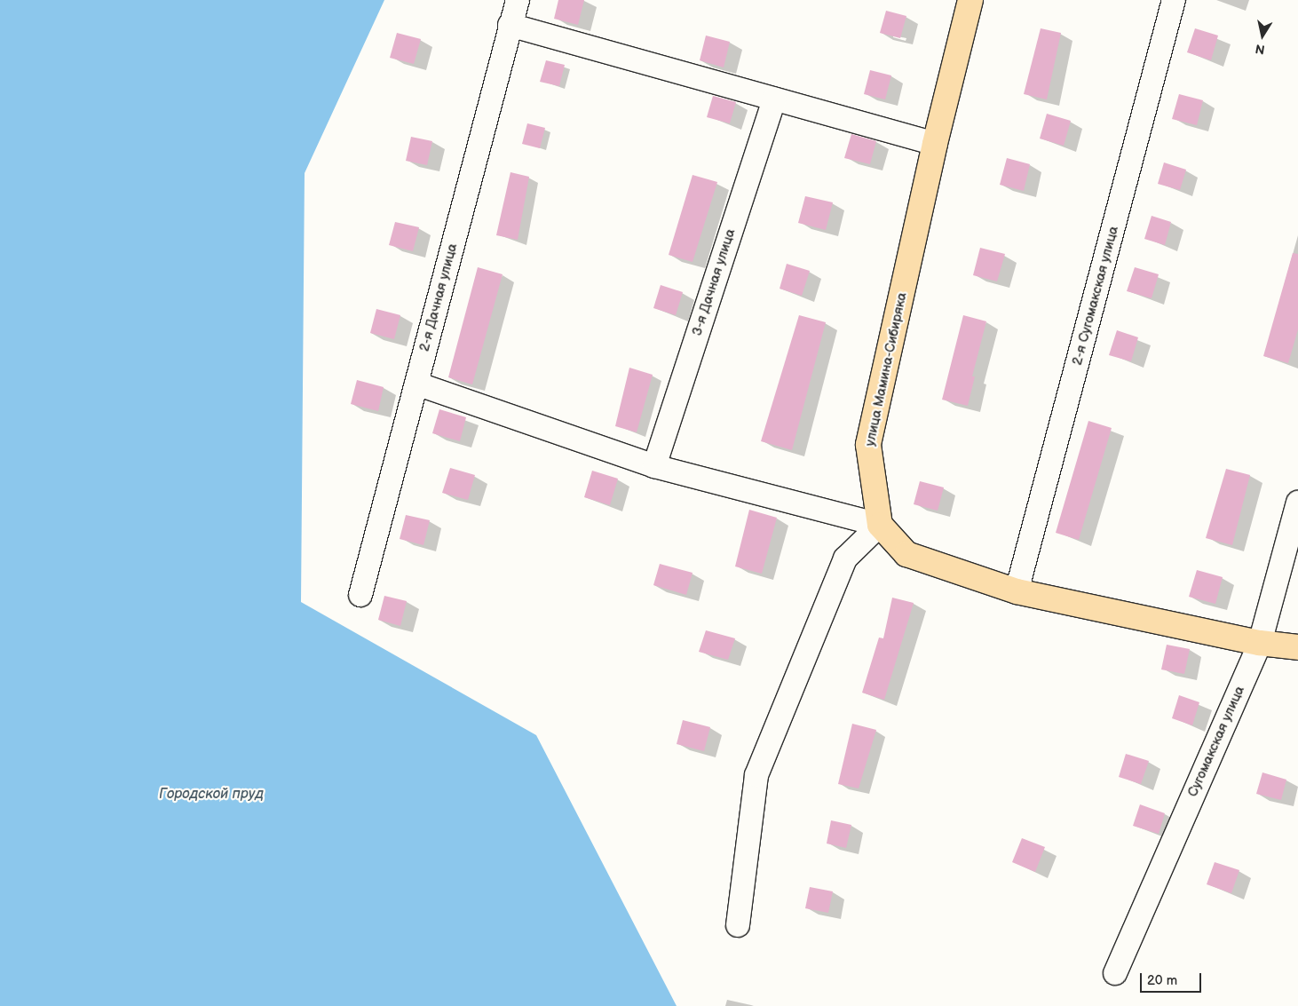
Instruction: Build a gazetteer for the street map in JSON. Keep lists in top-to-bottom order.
{
  "streets": {
    "main road": ["улица Мамина-Сибиряка"],
    "street": [
      "3-я Дачная улица",
      "2-я Сугомакская улица",
      "2-я Дачная улица",
      "Сугомакская улица"
    ]
  },
  "water": ["Городской пруд"],
  "scale_bar": "20 m",
  "north": "bottom"
}
